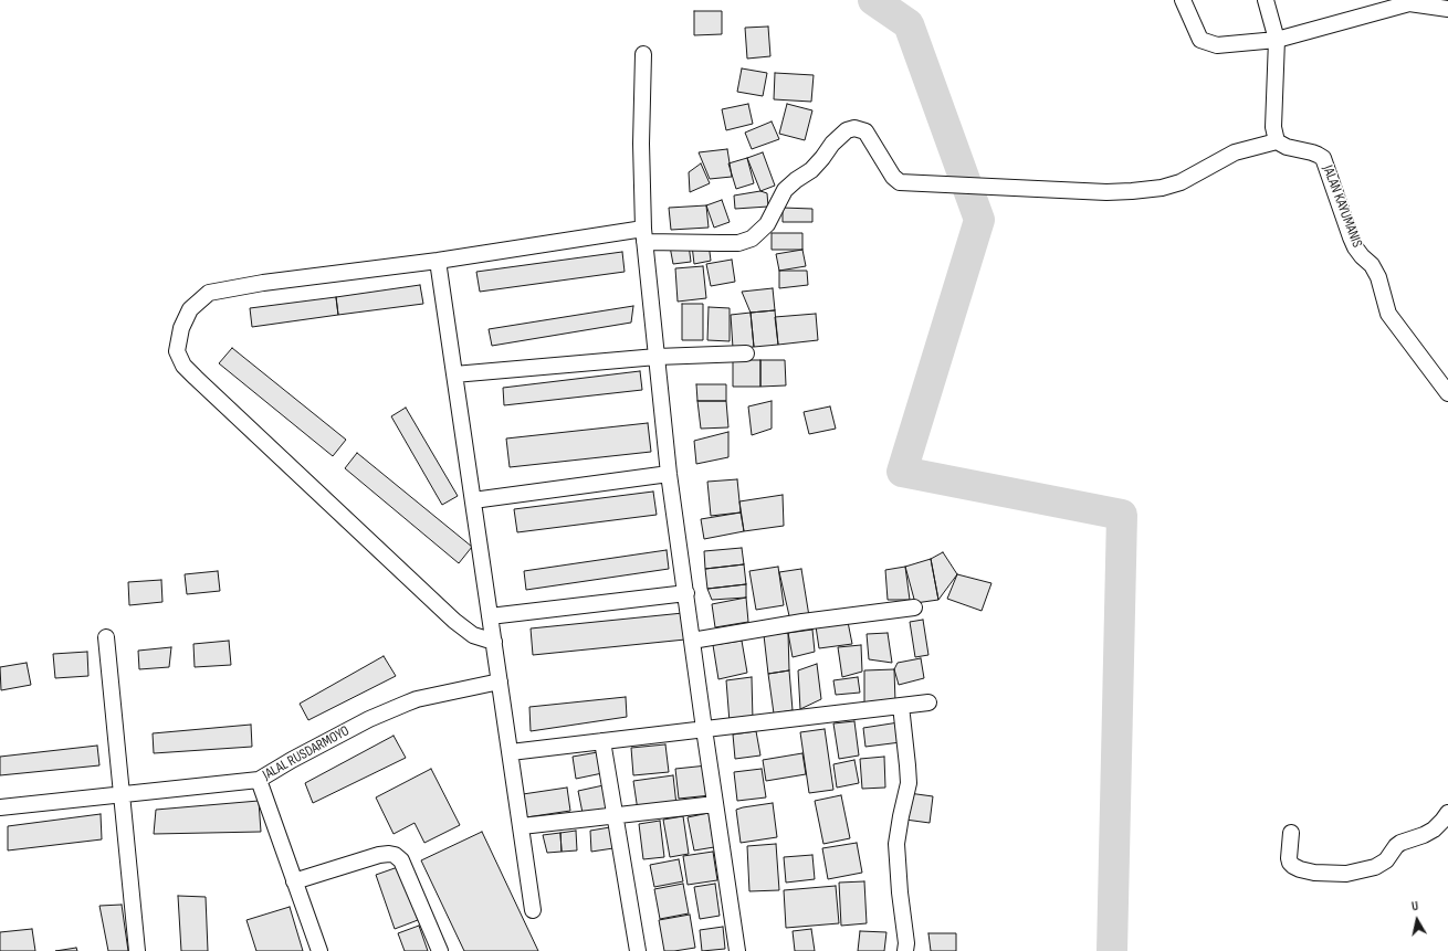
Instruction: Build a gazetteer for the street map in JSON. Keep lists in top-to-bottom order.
{
  "streets": {
    "street": ["JALAN KAYUMANIS", "JALAL RUSDARMOYO"]
  },
  "north": "top"
}
